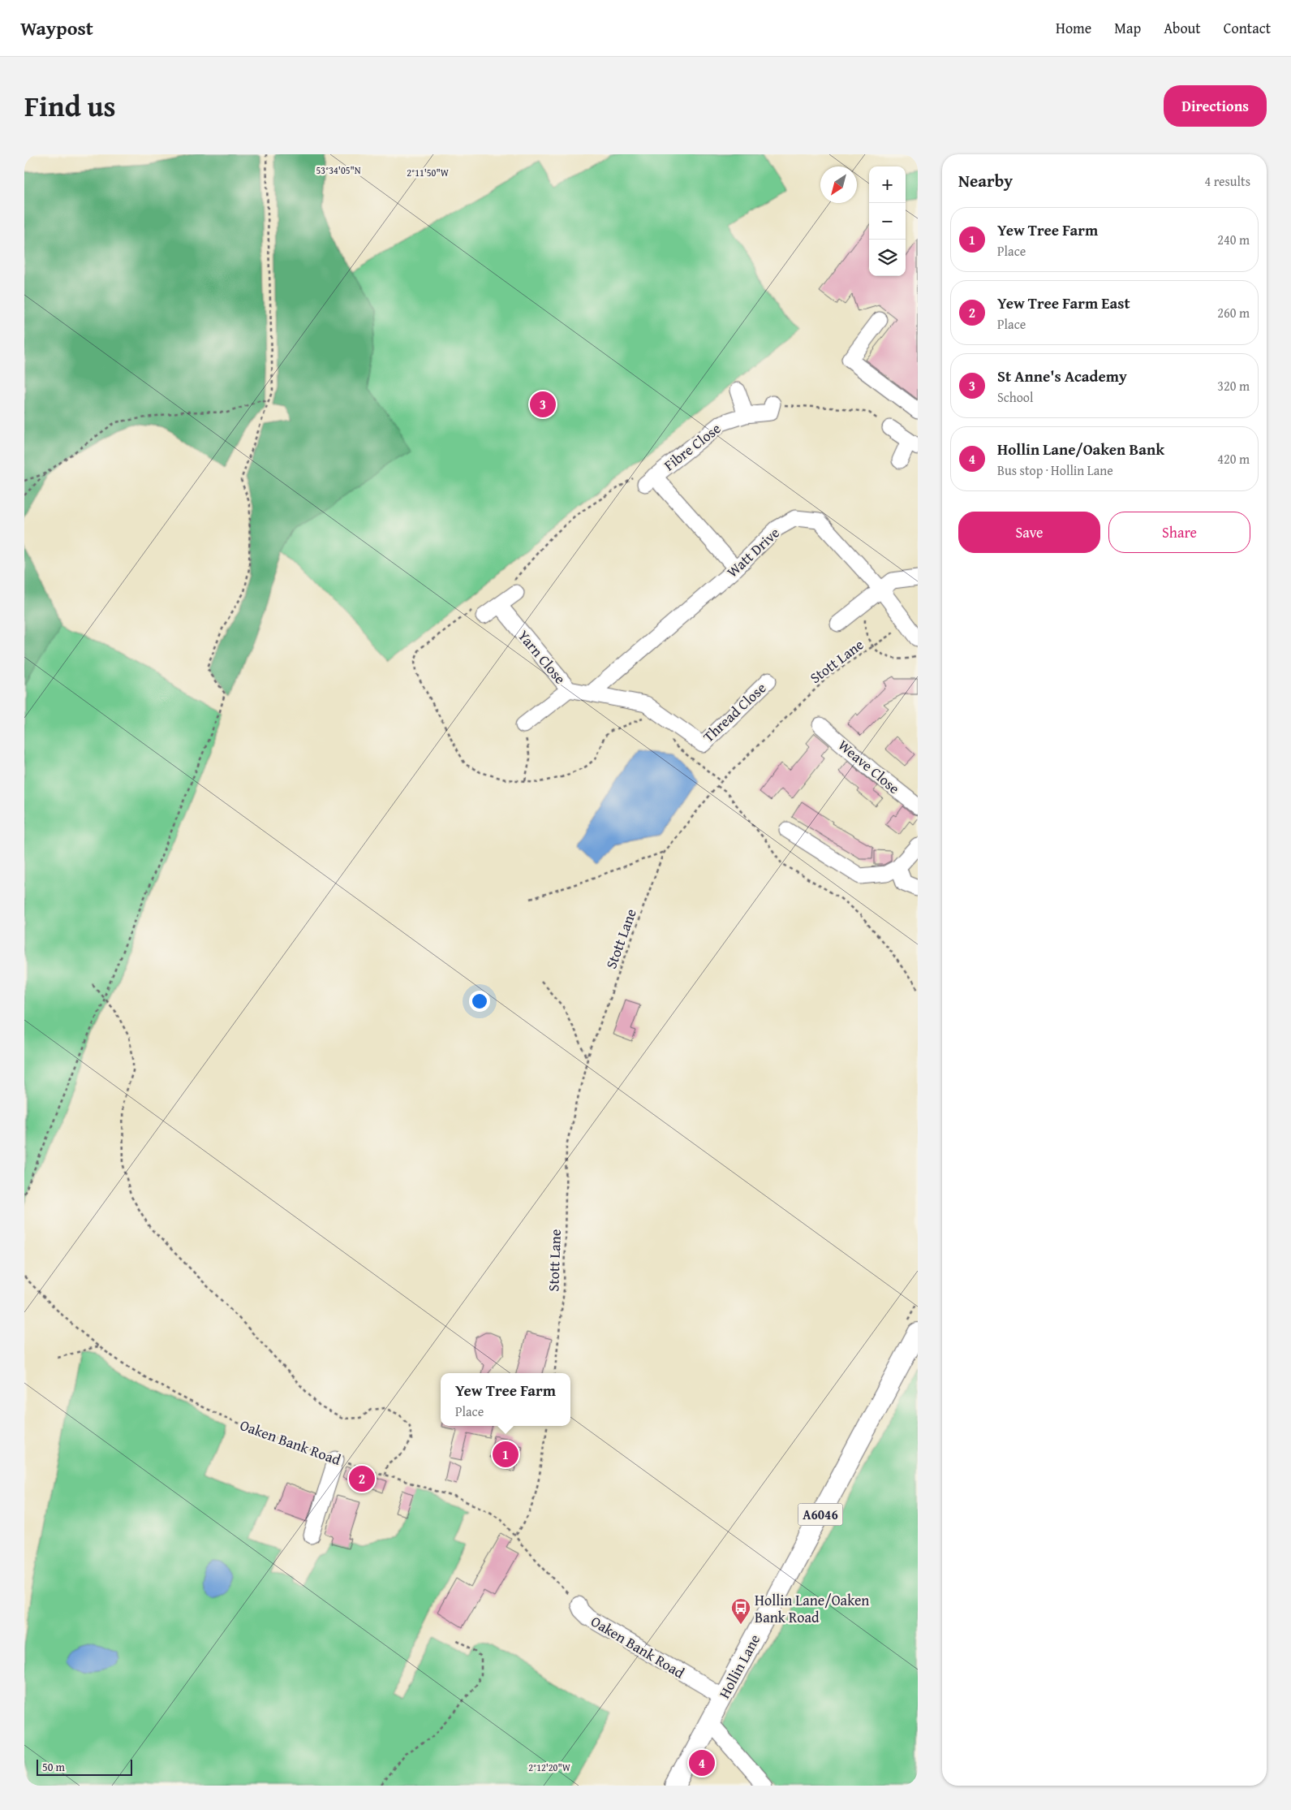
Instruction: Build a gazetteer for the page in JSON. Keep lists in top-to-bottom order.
{
  "streets": {
    "main road": ["A6046", "Hollin Lane"],
    "street": [
      "Fibre Close",
      "Watt Drive",
      "Yarn Close",
      "Thread Close",
      "Weave Close",
      "Oaken Bank Road"
    ],
    "path": ["Stott Lane"]
  },
  "crossings": [
    ["Fibre Close", "Watt Drive"],
    ["Watt Drive", "Yarn Close"],
    ["Watt Drive", "Stott Lane"],
    ["Watt Drive", "Thread Close"],
    ["Yarn Close", "Thread Close"],
    ["Oaken Bank Road", "Hollin Lane"]
  ],
  "places": {
    "bus stop": ["Hollin Lane/Oaken Bank Road"]
  },
  "scale_bar": "50 m",
  "north": "bottom left",
  "page": {
    "header": "Waypost",
    "nav": [
      "Home",
      "Map",
      "About",
      "Contact"
    ],
    "title": "Find us",
    "buttons": [
      "Directions",
      ["Save", "Share"]
    ],
    "heading": ["Nearby", "4 results"],
    "map_buttons": ["+", "−"],
    "list": [
      {
        "mark": "1",
        "name": "Yew Tree Farm",
        "note": "Place",
        "value": "240 m"
      },
      {
        "mark": "2",
        "name": "Yew Tree Farm East",
        "note": "Place",
        "value": "260 m"
      },
      {
        "mark": "3",
        "name": "St Anne's Academy",
        "note": "School",
        "value": "320 m"
      },
      {
        "mark": "4",
        "name": "Hollin Lane/Oaken Bank",
        "note": "Bus stop · Hollin Lane",
        "value": "420 m"
      }
    ],
    "pins": [
      "3",
      "1",
      "2",
      "4"
    ],
    "popup": ["Yew Tree Farm", "Place"],
    "scale": "50 m"
  },
  "coordinates": ["53°34'05\"N", "2°11'50\"W", "2°12'20\"W"]
}
